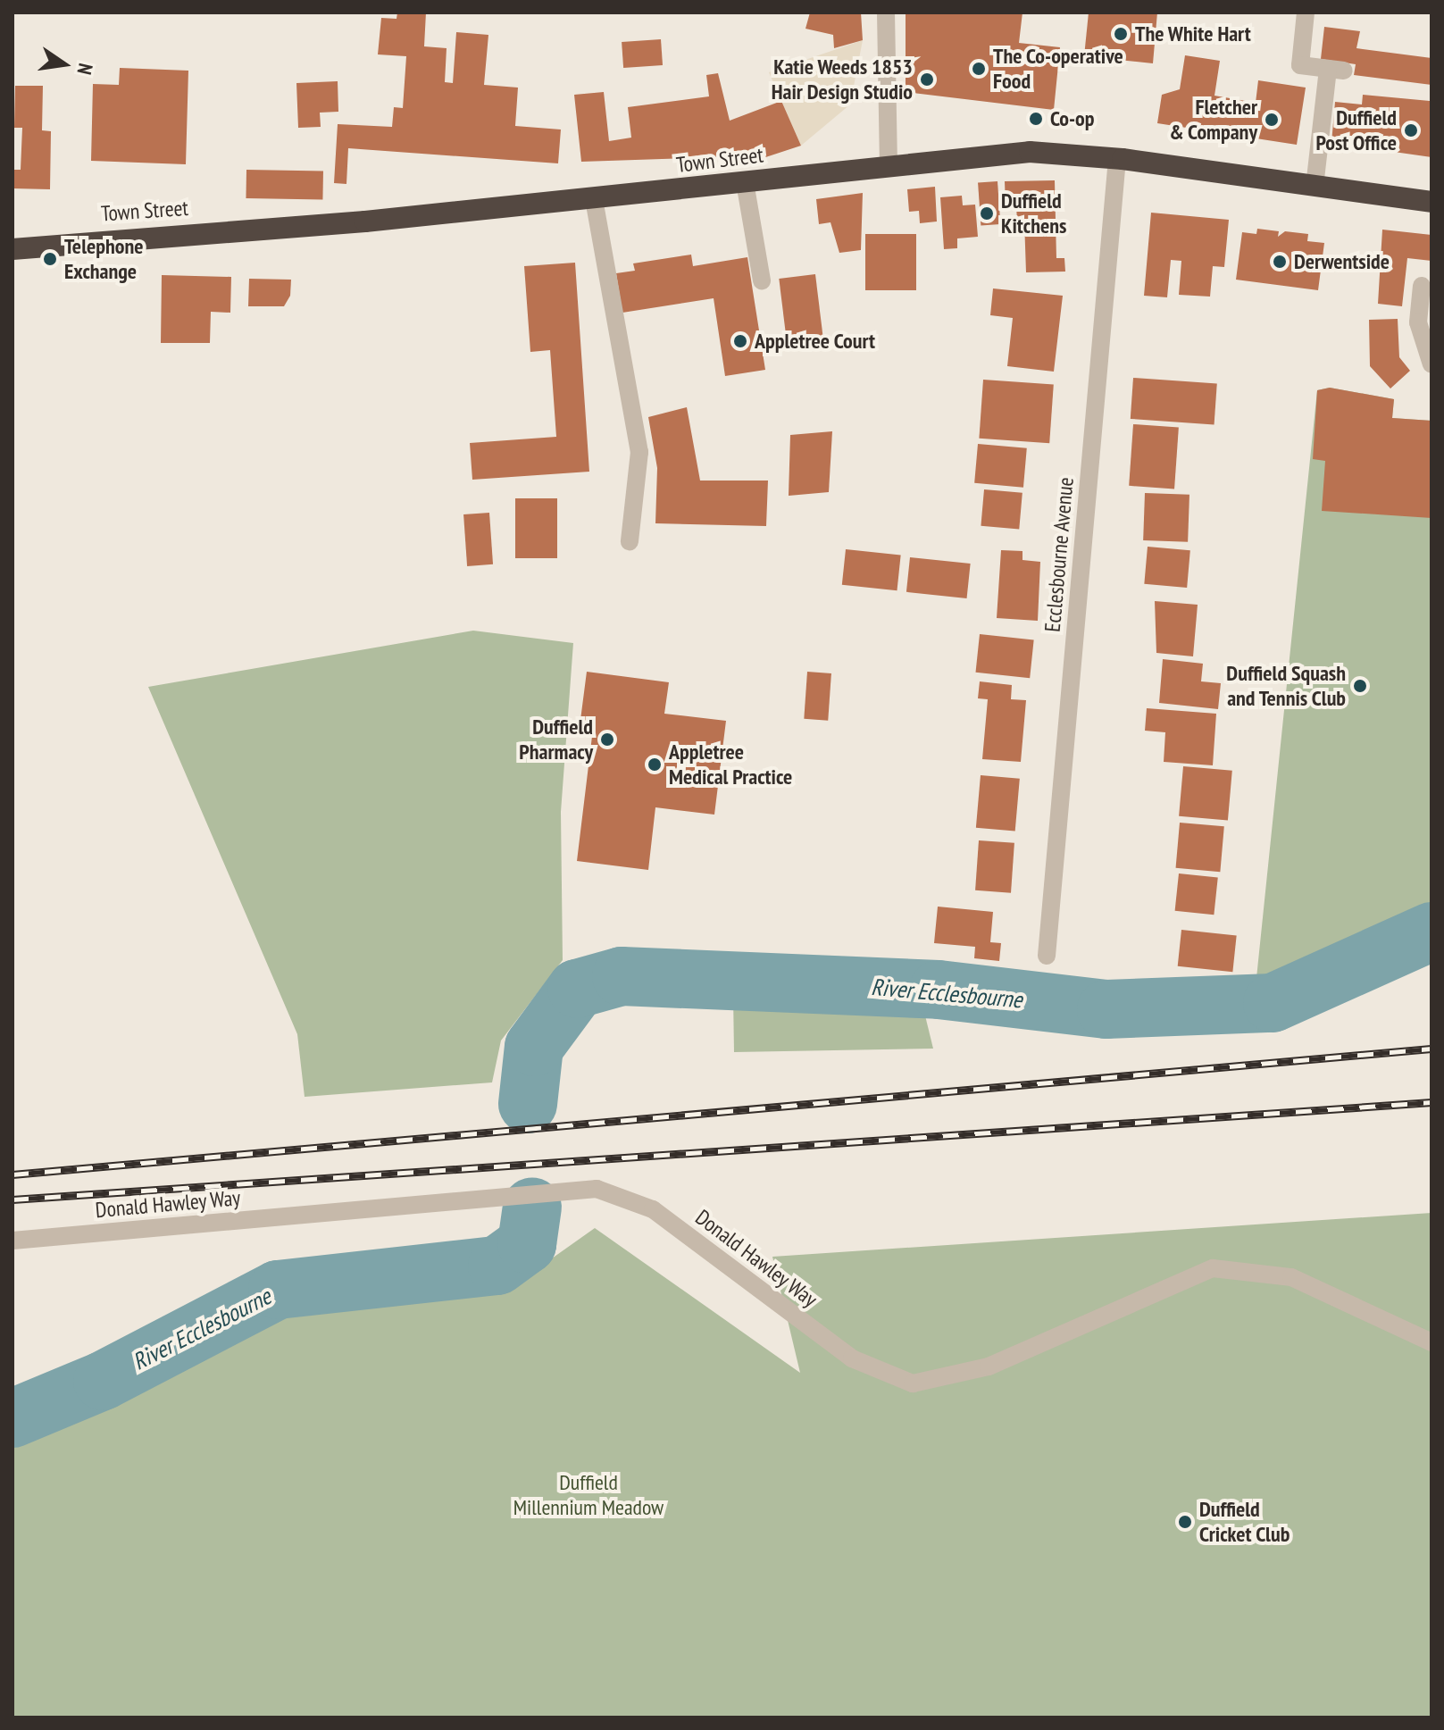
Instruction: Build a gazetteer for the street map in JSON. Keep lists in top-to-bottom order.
{
  "streets": {
    "highway": ["Town Street"],
    "street": ["Ecclesbourne Avenue", "Donald Hawley Way"]
  },
  "crossings": [
    ["Town Street", "Ecclesbourne Avenue"]
  ],
  "water": ["River Ecclesbourne"],
  "parks": ["Duffield Millennium Meadow"],
  "places": [
    "The White Hart",
    "The Co-operative Food",
    "Katie Weeds 1853 Hair Design Studio",
    "Co-op",
    "Fletcher & Company",
    "Duffield Post Office",
    "Duffield Kitchens",
    "Telephone Exchange",
    "Derwentside",
    "Appletree Court",
    "Duffield Squash and Tennis Club",
    "Duffield Pharmacy",
    "Appletree Medical Practice",
    "Duffield Cricket Club"
  ],
  "north": "right"
}
